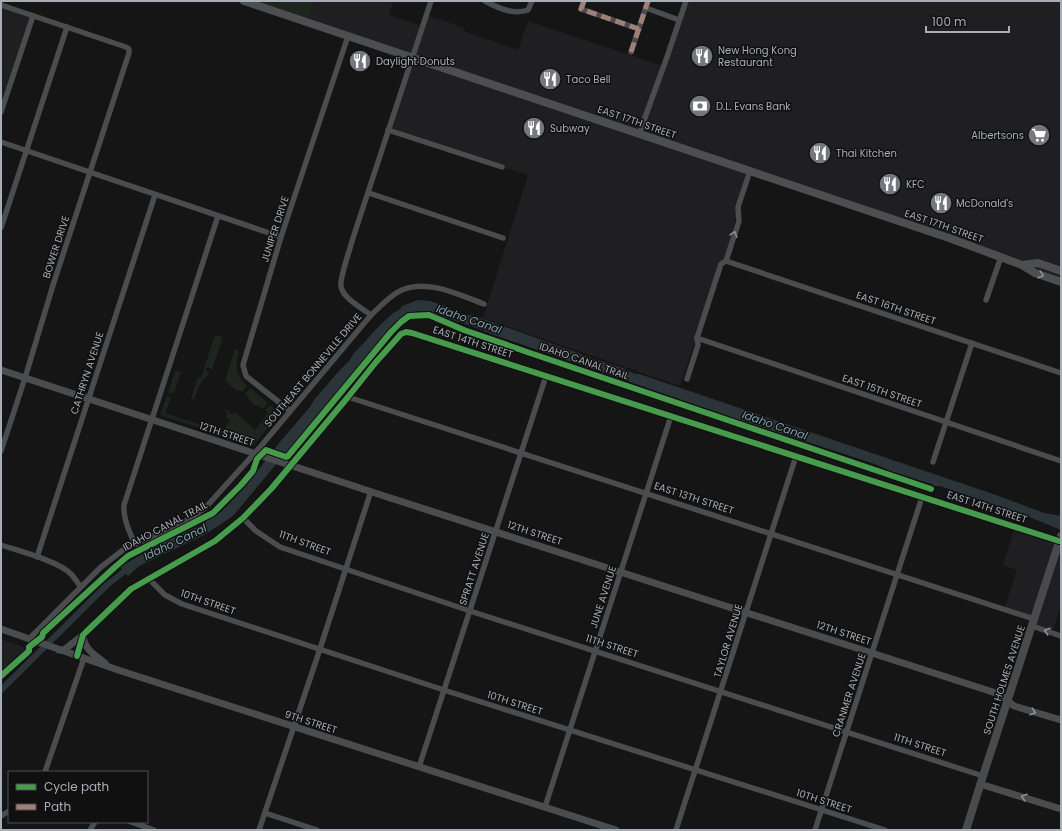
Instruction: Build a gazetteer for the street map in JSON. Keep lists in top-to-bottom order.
{
  "streets": {
    "main road": ["EAST 17TH STREET", "SOUTH HOLMES AVENUE"],
    "street": [
      "JUNIPER DRIVE",
      "BOWER DRIVE",
      "EAST 16TH STREET",
      "EAST 14TH STREET",
      "SOUTHEAST BONNEVILLE DRIVE",
      "CATHRYN AVENUE",
      "EAST 15TH STREET",
      "12TH STREET",
      "EAST 13TH STREET",
      "11TH STREET",
      "SPRATT AVENUE",
      "JUNE AVENUE",
      "10TH STREET",
      "TAYLOR AVENUE",
      "CRANMER AVENUE",
      "9TH STREET"
    ],
    "cycle path": ["IDAHO CANAL TRAIL"]
  },
  "crossings": [
    ["EAST 17TH STREET", "JUNIPER DRIVE"],
    ["JUNIPER DRIVE", "SOUTHEAST BONNEVILLE DRIVE"],
    ["BOWER DRIVE", "12TH STREET"],
    ["EAST 14TH STREET", "EAST 13TH STREET"],
    ["EAST 14TH STREET", "SPRATT AVENUE"],
    ["EAST 14TH STREET", "JUNE AVENUE"],
    ["EAST 14TH STREET", "TAYLOR AVENUE"],
    ["EAST 14TH STREET", "SOUTH HOLMES AVENUE"],
    ["EAST 14TH STREET", "CRANMER AVENUE"],
    ["SOUTHEAST BONNEVILLE DRIVE", "12TH STREET"],
    ["SOUTHEAST BONNEVILLE DRIVE", "9TH STREET"],
    ["CATHRYN AVENUE", "12TH STREET"],
    ["12TH STREET", "SPRATT AVENUE"],
    ["12TH STREET", "JUNE AVENUE"],
    ["12TH STREET", "TAYLOR AVENUE"],
    ["12TH STREET", "SOUTH HOLMES AVENUE"],
    ["12TH STREET", "CRANMER AVENUE"],
    ["EAST 13TH STREET", "SPRATT AVENUE"],
    ["EAST 13TH STREET", "JUNE AVENUE"],
    ["EAST 13TH STREET", "TAYLOR AVENUE"],
    ["EAST 13TH STREET", "SOUTH HOLMES AVENUE"],
    ["EAST 13TH STREET", "CRANMER AVENUE"],
    ["11TH STREET", "SPRATT AVENUE"],
    ["11TH STREET", "JUNE AVENUE"],
    ["11TH STREET", "TAYLOR AVENUE"],
    ["11TH STREET", "SOUTH HOLMES AVENUE"],
    ["11TH STREET", "CRANMER AVENUE"],
    ["SPRATT AVENUE", "10TH STREET"],
    ["SPRATT AVENUE", "9TH STREET"],
    ["JUNE AVENUE", "10TH STREET"],
    ["JUNE AVENUE", "9TH STREET"],
    ["10TH STREET", "TAYLOR AVENUE"],
    ["10TH STREET", "CRANMER AVENUE"]
  ],
  "water": ["Idaho Canal"],
  "places": {
    "restaurant": [
      "New Hong Kong Restaurant",
      "Daylight Donuts",
      "Taco Bell",
      "Subway",
      "Thai Kitchen",
      "KFC",
      "McDonald's"
    ],
    "bank": ["D.L. Evans Bank"],
    "supermarket": ["Albertsons"]
  },
  "legend": ["Cycle path", "Path"],
  "scale_bar": "100 m"
}
